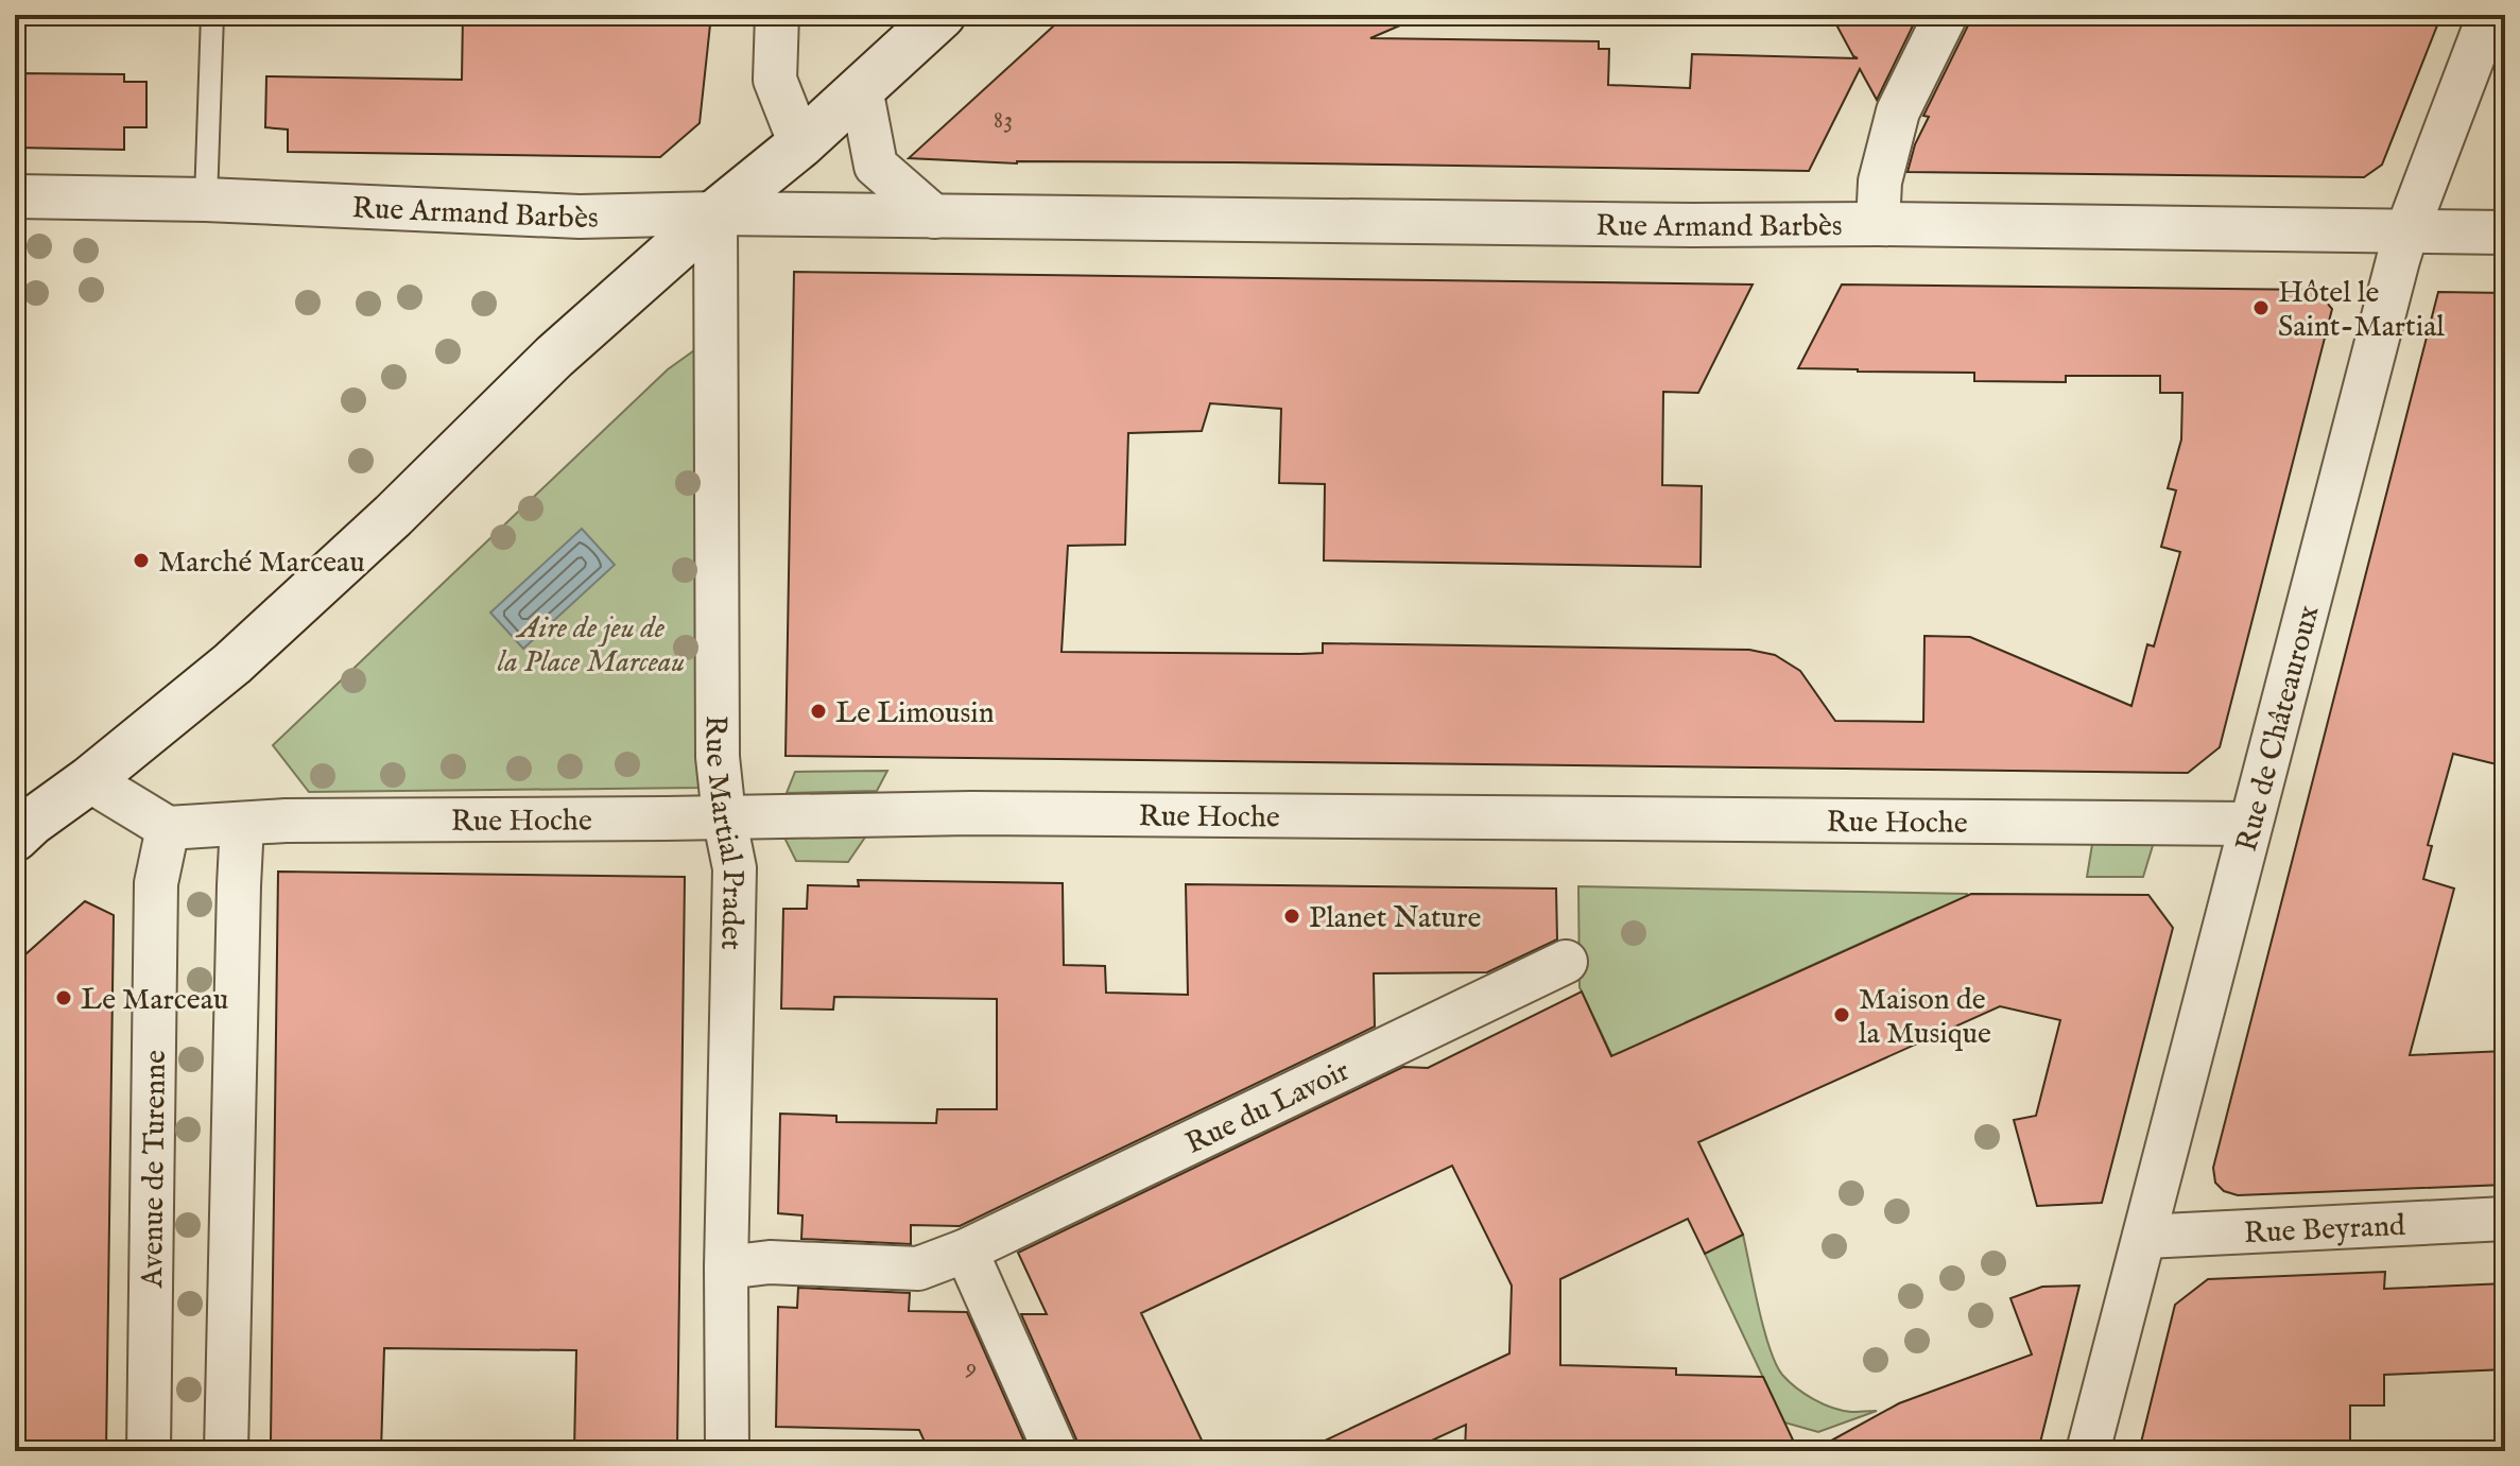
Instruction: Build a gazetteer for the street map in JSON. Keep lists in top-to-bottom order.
{
  "streets": {
    "street": [
      "Rue Armand Barbès",
      "Rue de Châteauroux",
      "Rue Hoche",
      "Rue Martial Pradet",
      "Rue du Lavoir",
      "Avenue de Turenne",
      "Rue Beyrand"
    ]
  },
  "crossings": [
    ["Rue Armand Barbès", "Rue de Châteauroux"],
    ["Rue Armand Barbès", "Rue Martial Pradet"],
    ["Rue de Châteauroux", "Rue Hoche"],
    ["Rue de Châteauroux", "Rue Beyrand"],
    ["Rue Hoche", "Rue Martial Pradet"],
    ["Rue Hoche", "Avenue de Turenne"],
    ["Rue Martial Pradet", "Rue du Lavoir"]
  ],
  "parks": ["Aire de jeu de la Place Marceau"],
  "places": [
    "Hôtel le Saint-Martial",
    "Marché Marceau",
    "Le Limousin",
    "Planet Nature",
    "Le Marceau",
    "Maison de la Musique"
  ],
  "house_numbers": ["83", "9"]
}
